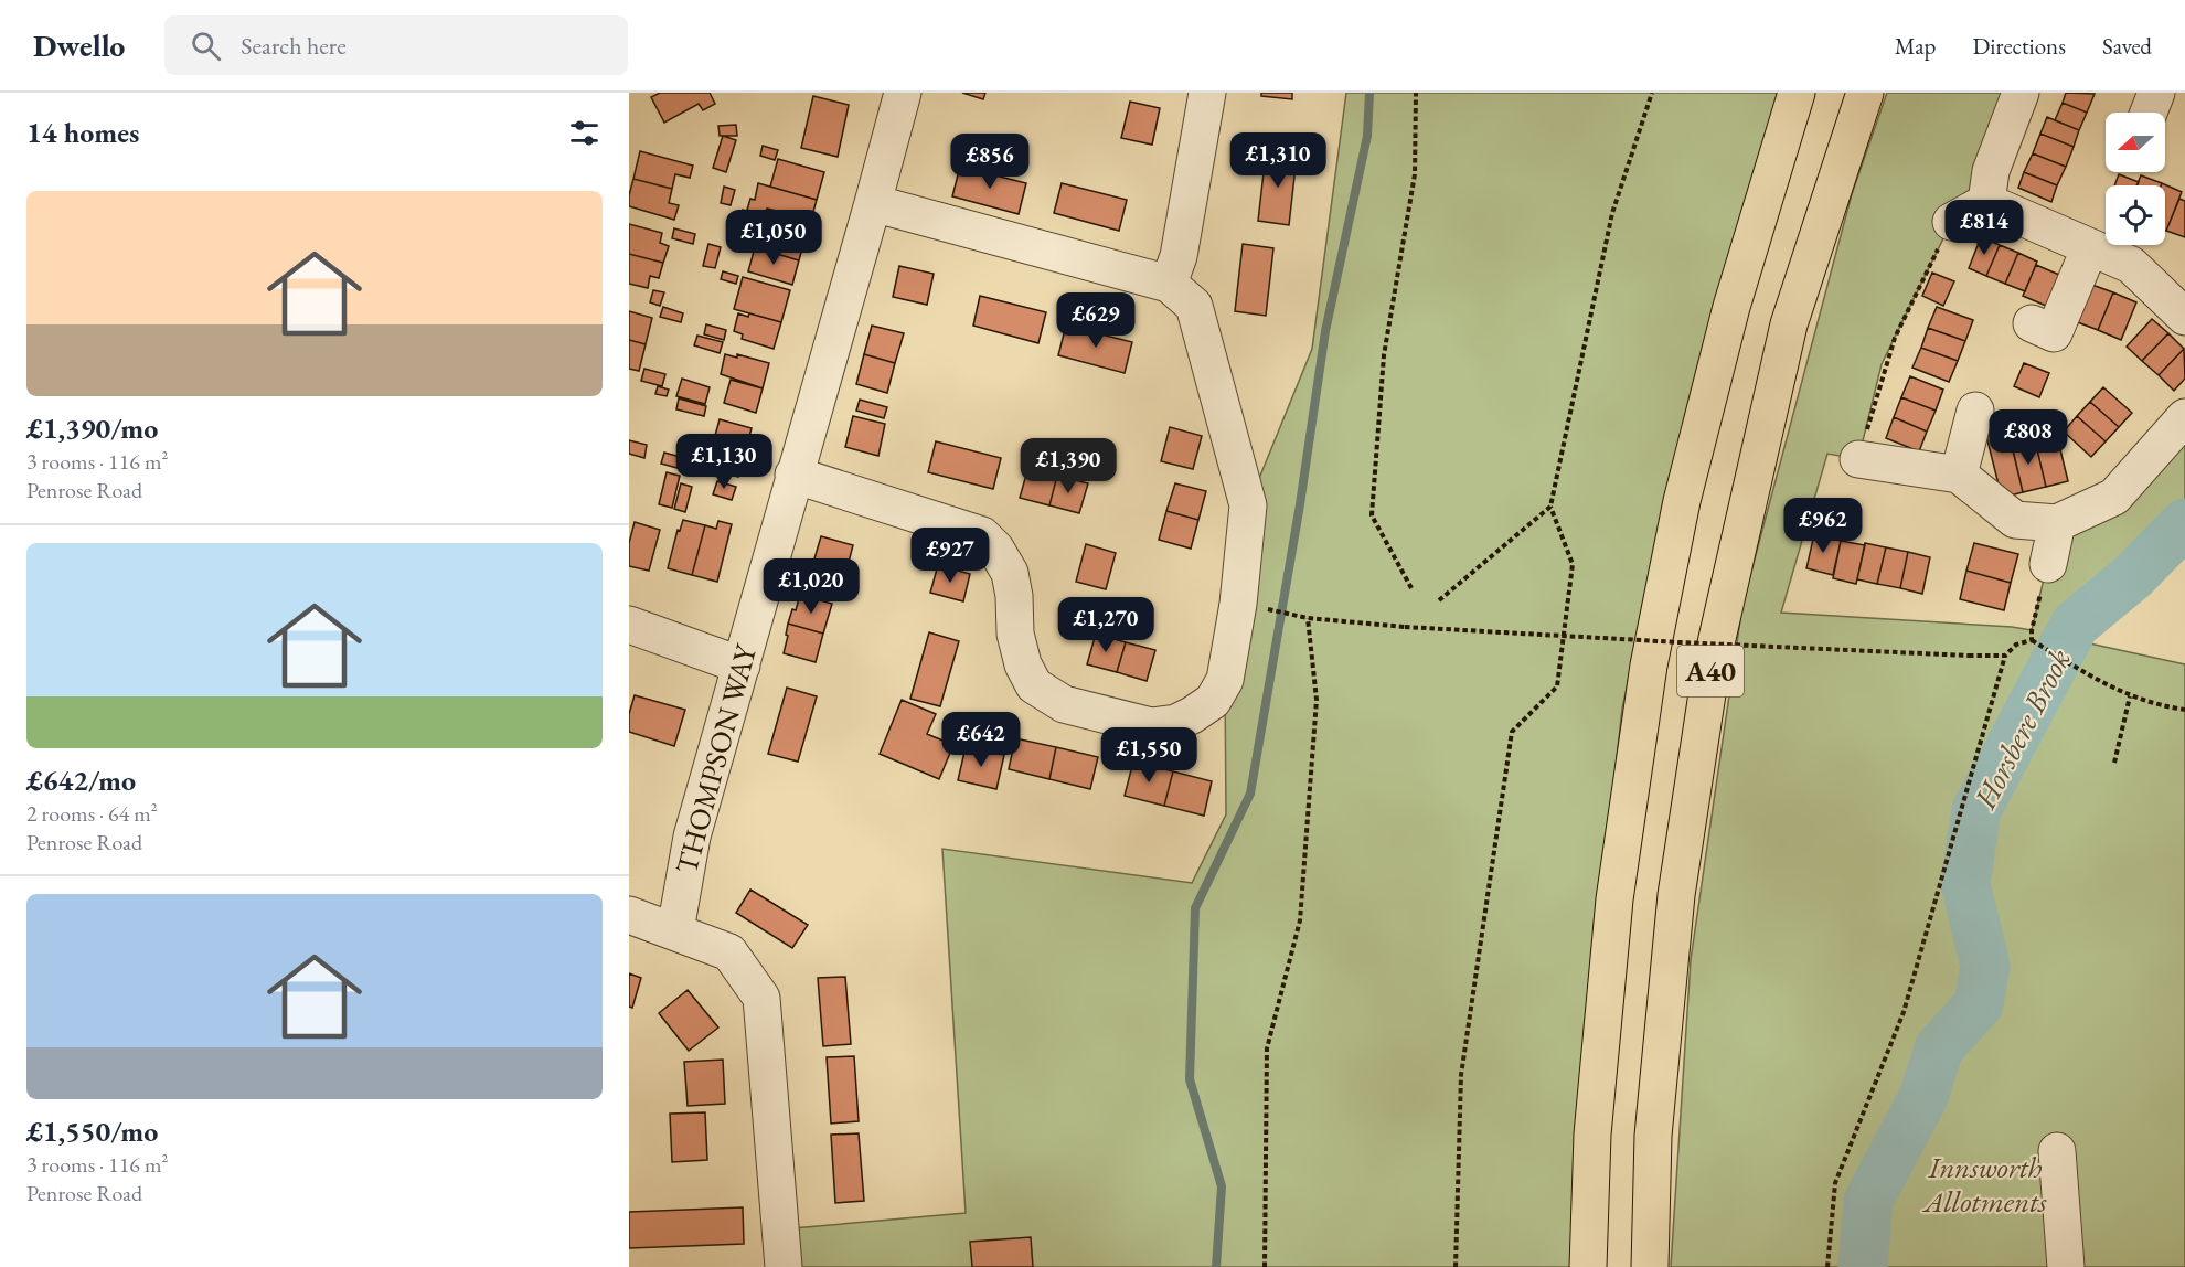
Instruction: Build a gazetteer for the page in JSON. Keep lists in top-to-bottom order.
{
  "streets": {
    "highway": ["A40"],
    "street": ["THOMPSON WAY"]
  },
  "water": ["Horsbere Brook"],
  "parks": ["Innsworth Allotments"],
  "north": "left",
  "page": {
    "header": "Dwello",
    "search": "Search here",
    "nav": ["Map", "Directions", "Saved"],
    "heading": "14 homes",
    "price": [
      "£1,310",
      "£856",
      "£814",
      "£1,050",
      "£629",
      "£808",
      "£1,130",
      "£1,390",
      "£962",
      "£927",
      "£1,020",
      "£1,270",
      "£642",
      "£1,550"
    ],
    "list": [
      {
        "name": "£1,390/mo",
        "note": "3 rooms · 116 m² · Penrose Road"
      },
      {
        "name": "£642/mo",
        "note": "2 rooms · 64 m² · Penrose Road"
      },
      {
        "name": "£1,550/mo",
        "note": "3 rooms · 116 m² · Penrose Road"
      }
    ]
  }
}
